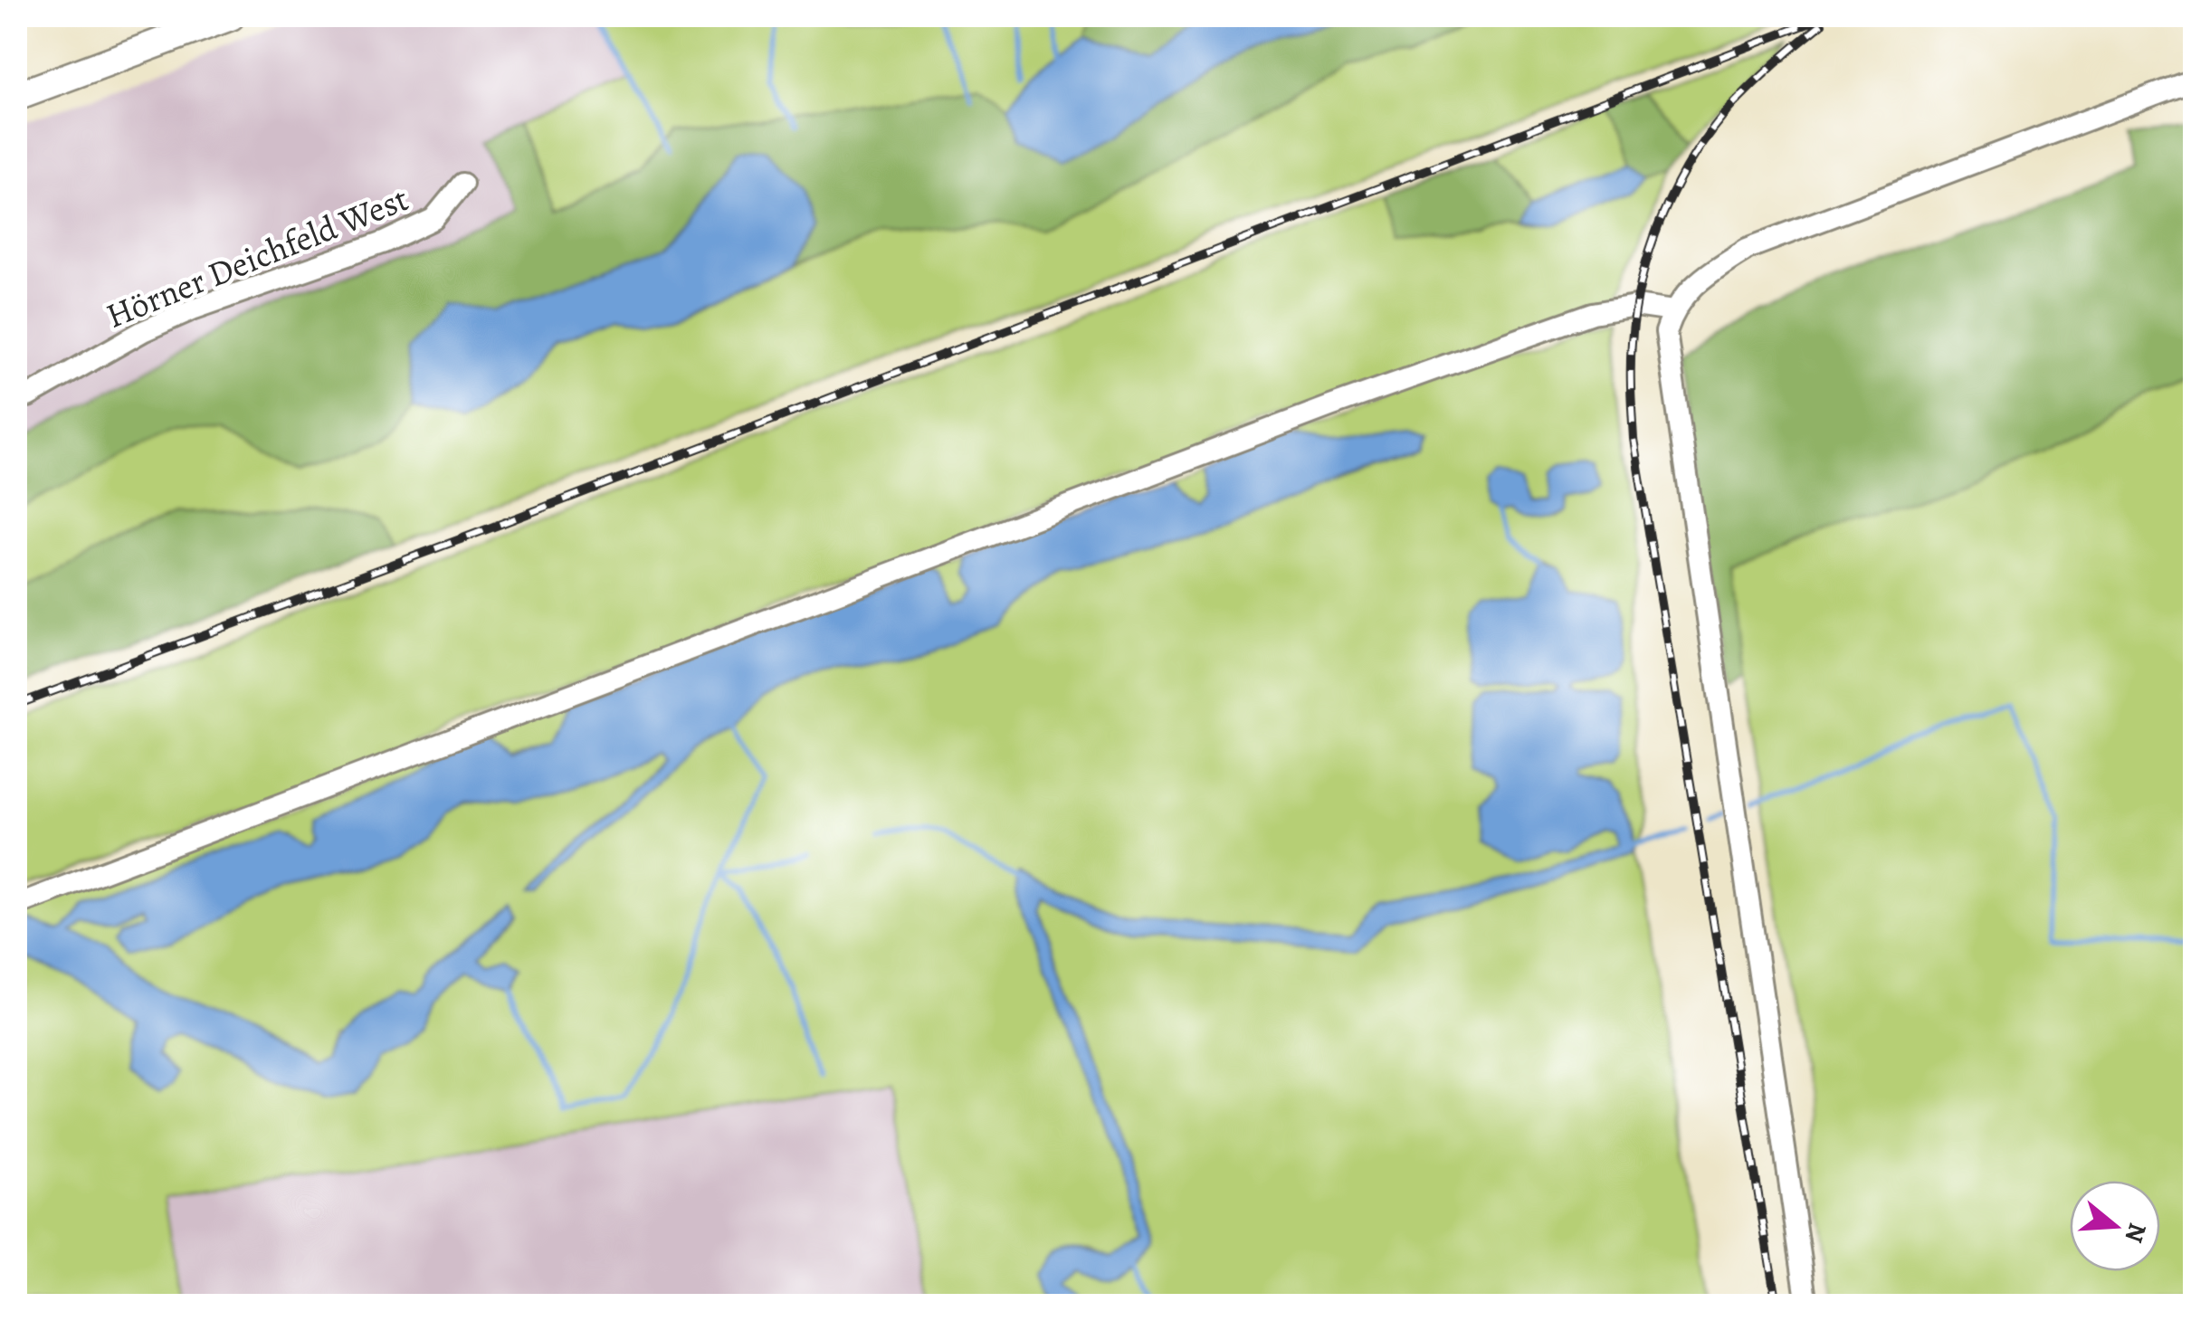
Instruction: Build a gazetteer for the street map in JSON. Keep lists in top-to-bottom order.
{
  "streets": {
    "street": ["Hörner Deichfeld West"]
  },
  "north": "right"
}
